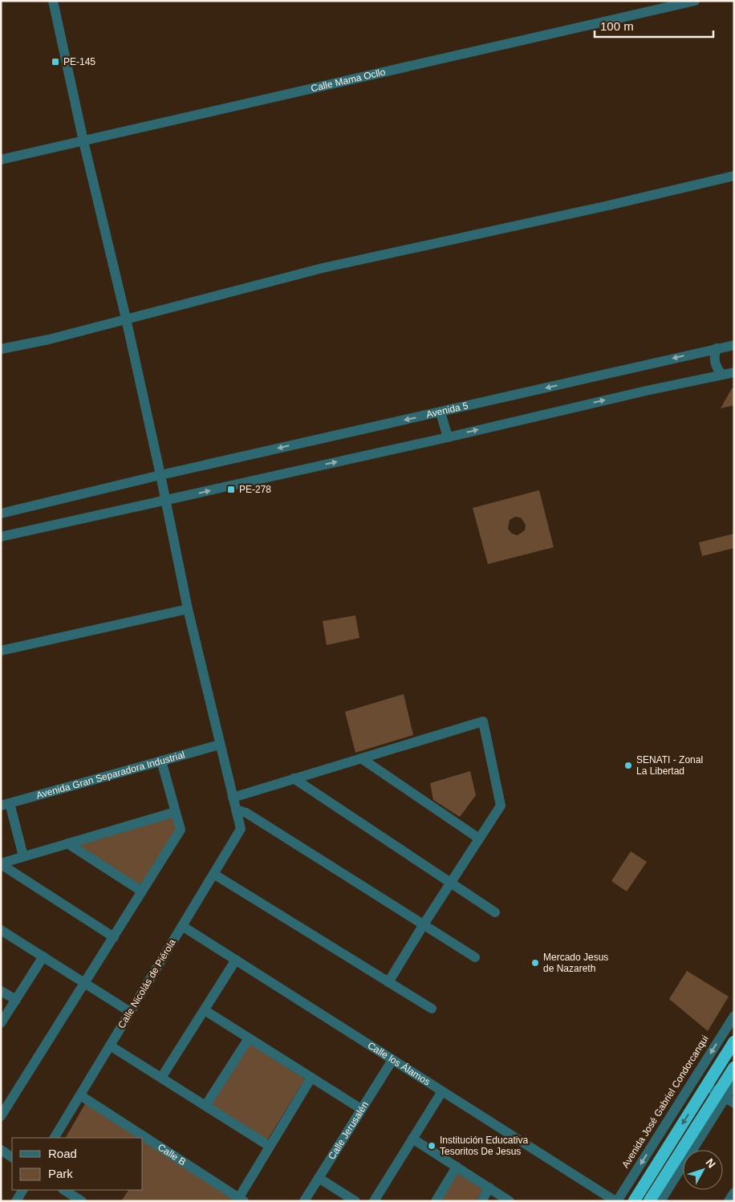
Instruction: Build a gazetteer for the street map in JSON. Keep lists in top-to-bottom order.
{
  "streets": {
    "street": [
      "Calle Mama Ocllo",
      "Avenida 5",
      "Avenida Gran Separadora Industrial",
      "Calle Nicolás de Piérola",
      "Calle los Álamos",
      "Avenida José Gabriel Condorcanqui",
      "Calle Jerusalén",
      "Calle B"
    ]
  },
  "crossings": [
    ["Calle Nicolás de Piérola", "Calle los Álamos"],
    ["Calle Nicolás de Piérola", "Calle B"],
    ["Calle los Álamos", "Avenida José Gabriel Condorcanqui"],
    ["Calle los Álamos", "Calle Jerusalén"]
  ],
  "places": {
    "transit": ["PE-145", "PE-278"],
    "other": ["SENATI - Zonal La Libertad", "Mercado Jesus de Nazareth", "Institución Educativa Tesoritos De Jesus"]
  },
  "legend": ["Road", "Park"],
  "scale_bar": "100 m",
  "north": "top right"
}
